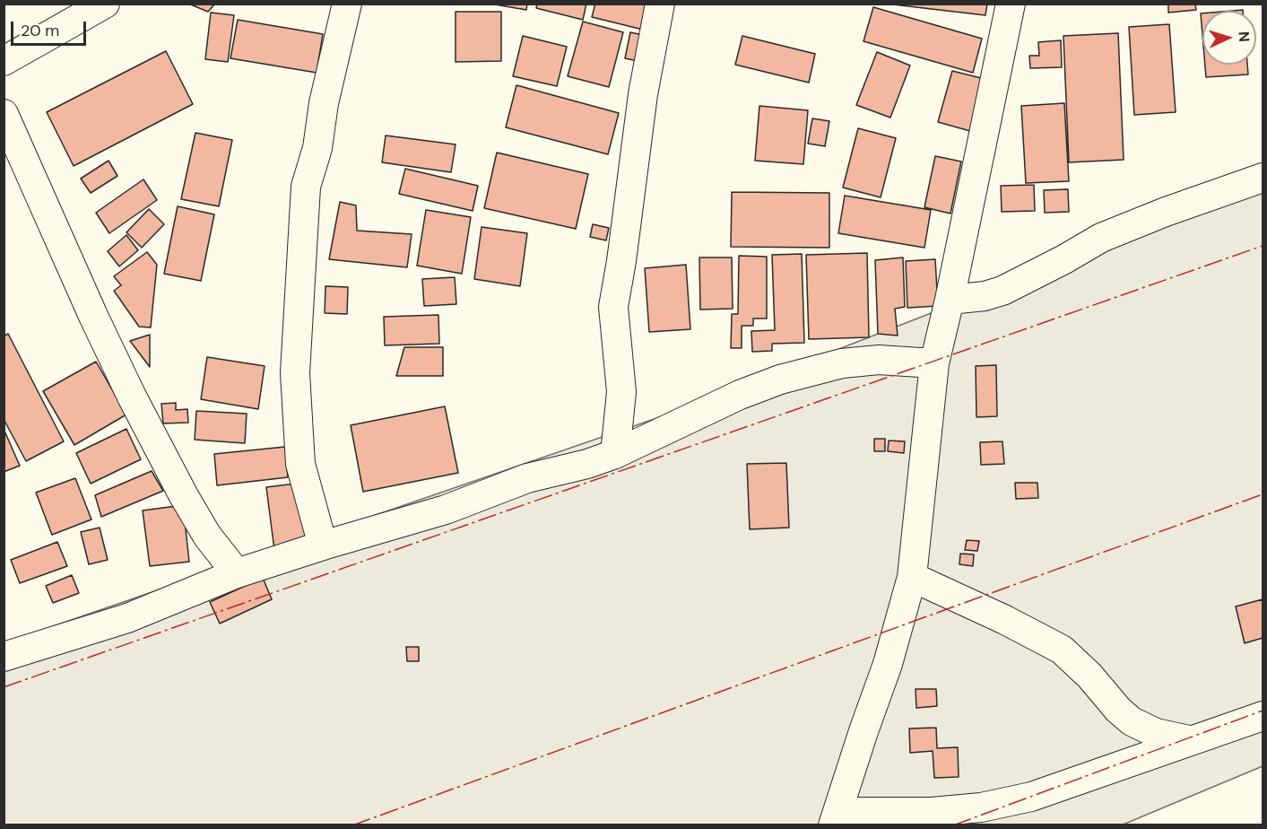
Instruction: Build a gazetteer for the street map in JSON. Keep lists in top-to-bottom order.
{
  "scale_bar": "20 m",
  "north": "right"
}
